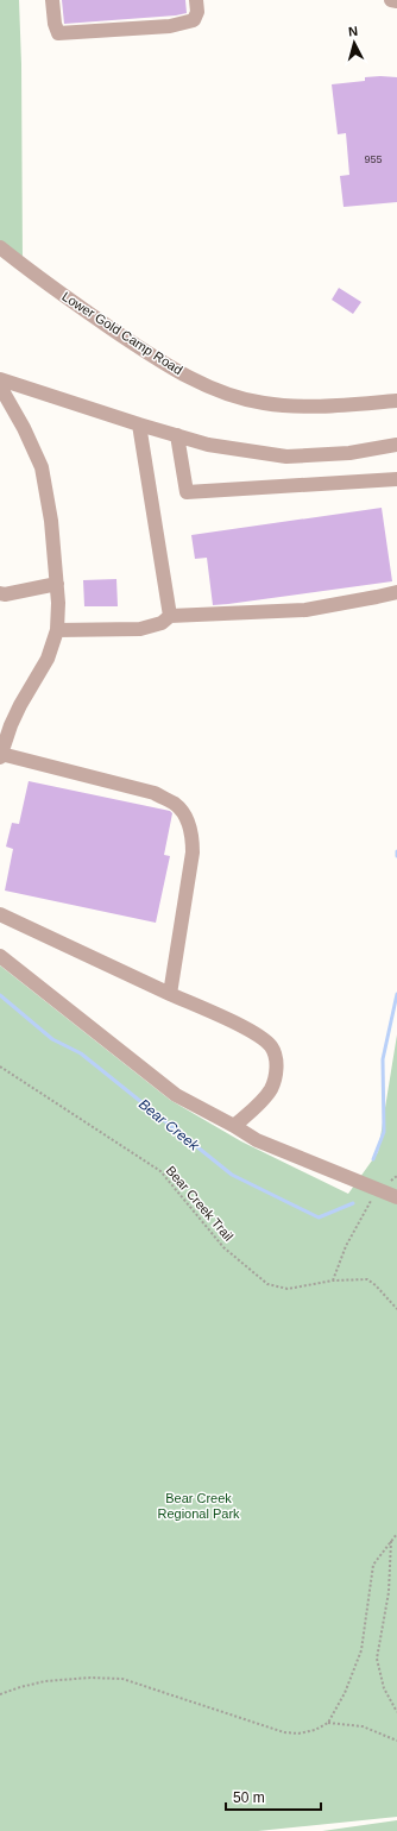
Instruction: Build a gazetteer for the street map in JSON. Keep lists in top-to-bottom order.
{
  "streets": {
    "street": ["Lower Gold Camp Road"],
    "path": ["Bear Creek Trail"]
  },
  "water": ["Bear Creek"],
  "parks": ["Bear Creek Regional Park"],
  "house_numbers": ["955"],
  "scale_bar": "50 m",
  "north": "top"
}
